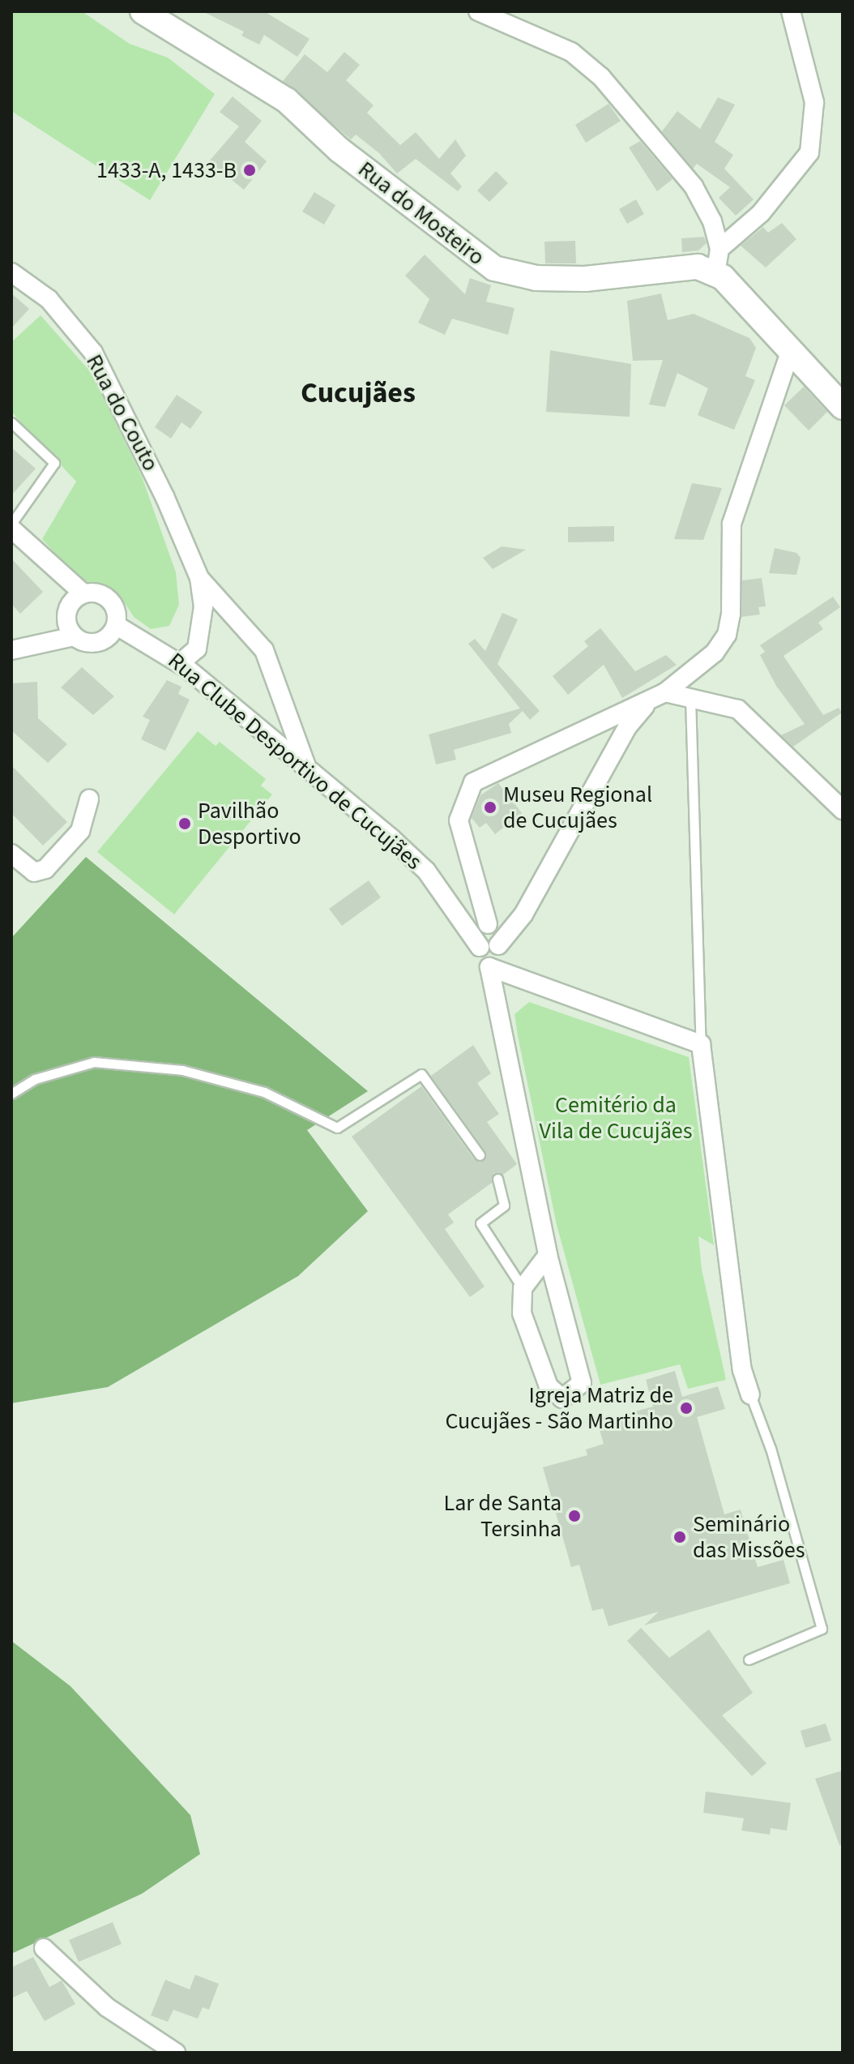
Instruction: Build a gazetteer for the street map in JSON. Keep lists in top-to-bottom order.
{
  "streets": {
    "main road": ["Rua do Mosteiro"],
    "street": ["Rua do Couto", "Rua Clube Desportivo de Cucujães"]
  },
  "crossings": [
    ["Rua do Couto", "Rua Clube Desportivo de Cucujães"]
  ],
  "districts": ["Cucujães"],
  "parks": ["Cemitério da Vila de Cucujães"],
  "places": [
    "1433-A, 1433-B",
    "Museu Regional de Cucujães",
    "Pavilhão Desportivo",
    "Igreja Matriz de Cucujães - São Martinho",
    "Lar de Santa Tersinha",
    "Seminário das Missões"
  ]
}
